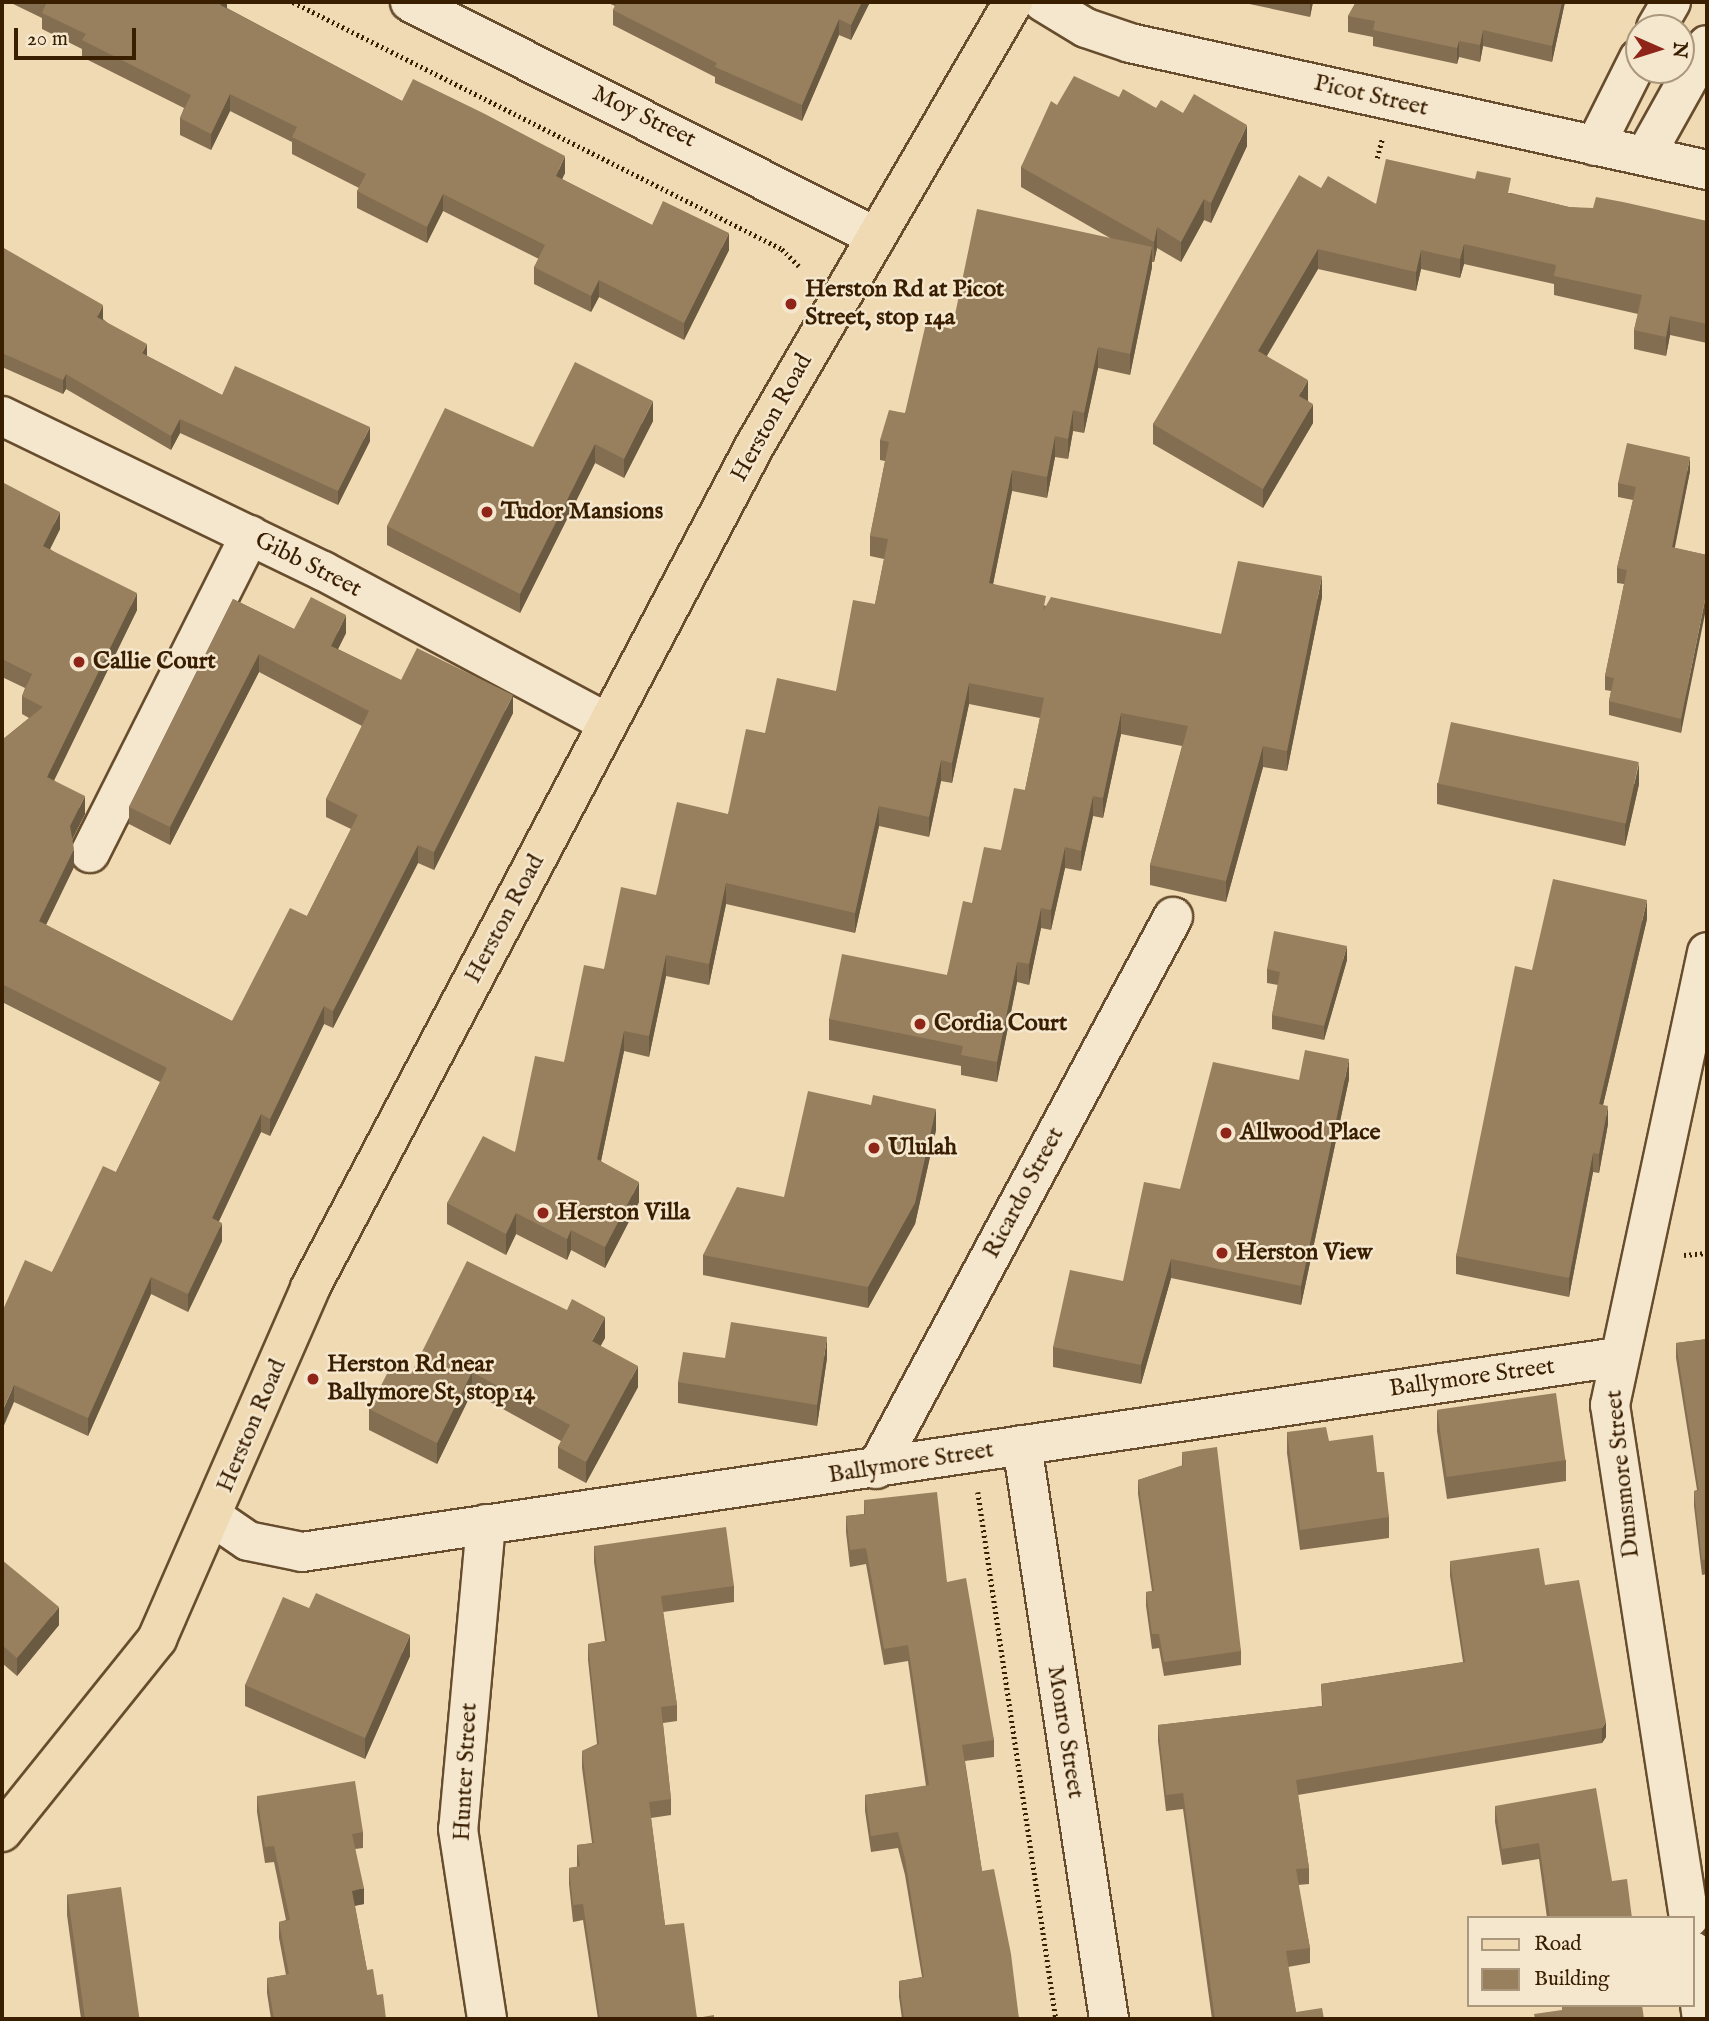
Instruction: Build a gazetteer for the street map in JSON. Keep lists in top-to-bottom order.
{
  "streets": {
    "main road": ["Herston Road"],
    "street": [
      "Picot Street",
      "Moy Street",
      "Gibb Street",
      "Ricardo Street",
      "Ballymore Street",
      "Dunsmore Street",
      "Monro Street",
      "Hunter Street"
    ]
  },
  "crossings": [
    ["Moy Street", "Herston Road"],
    ["Herston Road", "Gibb Street"],
    ["Herston Road", "Ballymore Street"],
    ["Ricardo Street", "Ballymore Street"],
    ["Ballymore Street", "Dunsmore Street"],
    ["Ballymore Street", "Monro Street"],
    ["Ballymore Street", "Hunter Street"]
  ],
  "places": [
    "Herston Rd at Picot Street, stop 14a",
    "Tudor Mansions",
    "Callie Court",
    "Cordia Court",
    "Allwood Place",
    "Ululah",
    "Herston Villa",
    "Herston View",
    "Herston Rd near Ballymore St, stop 14"
  ],
  "legend": ["Road", "Building"],
  "scale_bar": "20 m",
  "north": "right"
}
